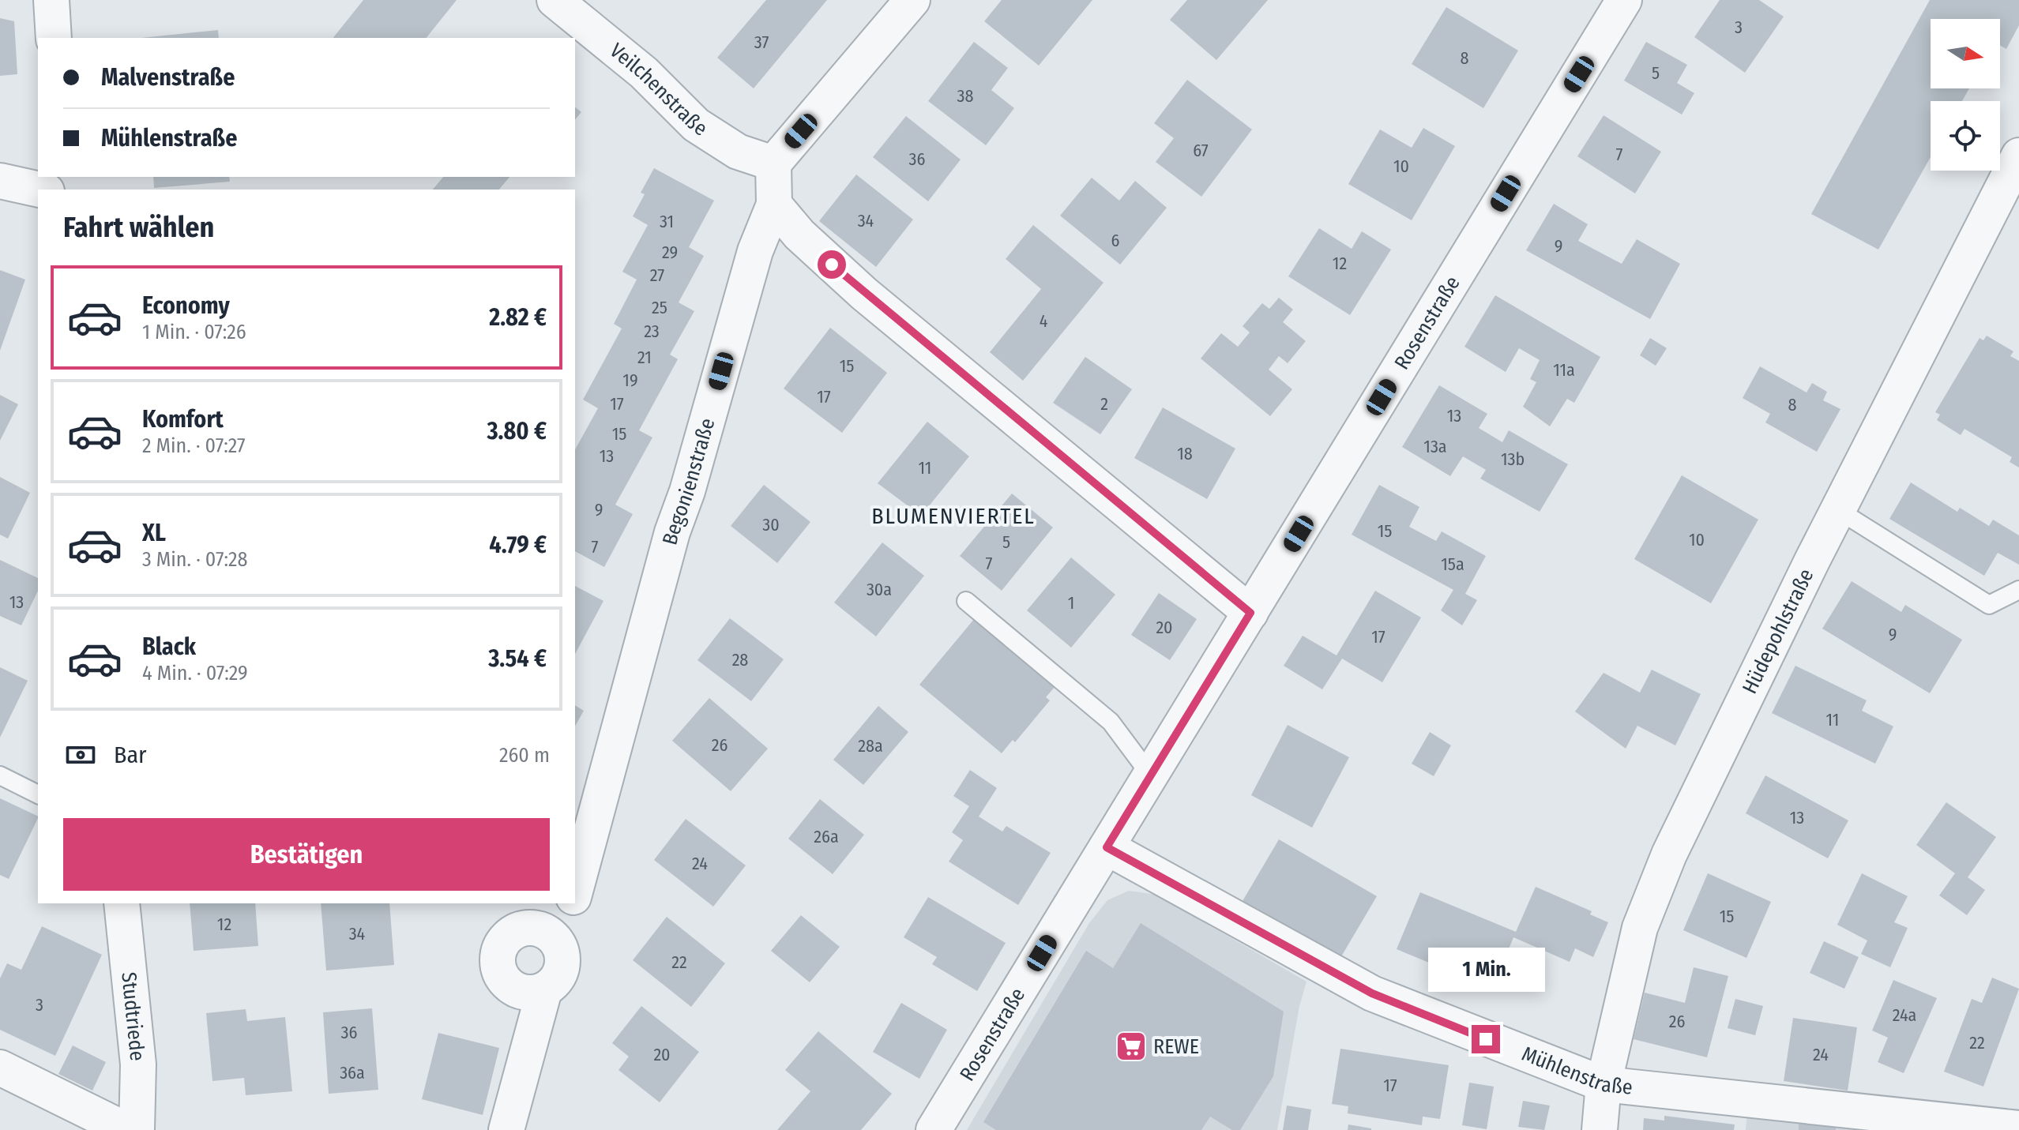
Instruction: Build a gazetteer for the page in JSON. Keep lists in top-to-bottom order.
{
  "streets": {
    "street": [
      "Veilchenstraße",
      "Rosenstraße",
      "Begonienstraße",
      "Hüdepohlstraße",
      "Studtriede",
      "Mühlenstraße"
    ]
  },
  "crossings": [
    ["Veilchenstraße", "Begonienstraße"],
    ["Rosenstraße", "Mühlenstraße"],
    ["Hüdepohlstraße", "Mühlenstraße"]
  ],
  "districts": ["BLUMENVIERTEL"],
  "places": {
    "supermarket": ["REWE"]
  },
  "house_numbers": [
    "3",
    "37",
    "8",
    "5",
    "38",
    "67",
    "7",
    "36",
    "10",
    "34",
    "31",
    "6",
    "9",
    "29",
    "12",
    "27",
    "25",
    "4",
    "23",
    "21",
    "15",
    "11a",
    "19",
    "17",
    "17",
    "2",
    "8",
    "13",
    "15",
    "13a",
    "18",
    "13",
    "13b",
    "11",
    "9",
    "30",
    "15",
    "10",
    "5",
    "7",
    "7",
    "15a",
    "30a",
    "13",
    "1",
    "20",
    "9",
    "17",
    "28",
    "11",
    "26",
    "28a",
    "13",
    "26a",
    "24",
    "15",
    "12",
    "34",
    "22",
    "3",
    "24a",
    "26",
    "36",
    "22",
    "20",
    "24",
    "36a",
    "17"
  ],
  "north": "right",
  "page": {
    "banner": ["Malvenstraße", "Mühlenstraße"],
    "heading": "Fahrt wählen",
    "list": [
      {
        "name": "Economy",
        "note": "1 Min. · 07:26",
        "value": "2.82 €"
      },
      {
        "name": "Komfort",
        "note": "2 Min. · 07:27",
        "value": "3.80 €"
      },
      {
        "name": "XL",
        "note": "3 Min. · 07:28",
        "value": "4.79 €"
      },
      {
        "name": "Black",
        "note": "4 Min. · 07:29",
        "value": "3.54 €"
      }
    ],
    "pay": ["Bar", "260 m"],
    "buttons": "Bestätigen",
    "bubble": "1 Min."
  }
}
